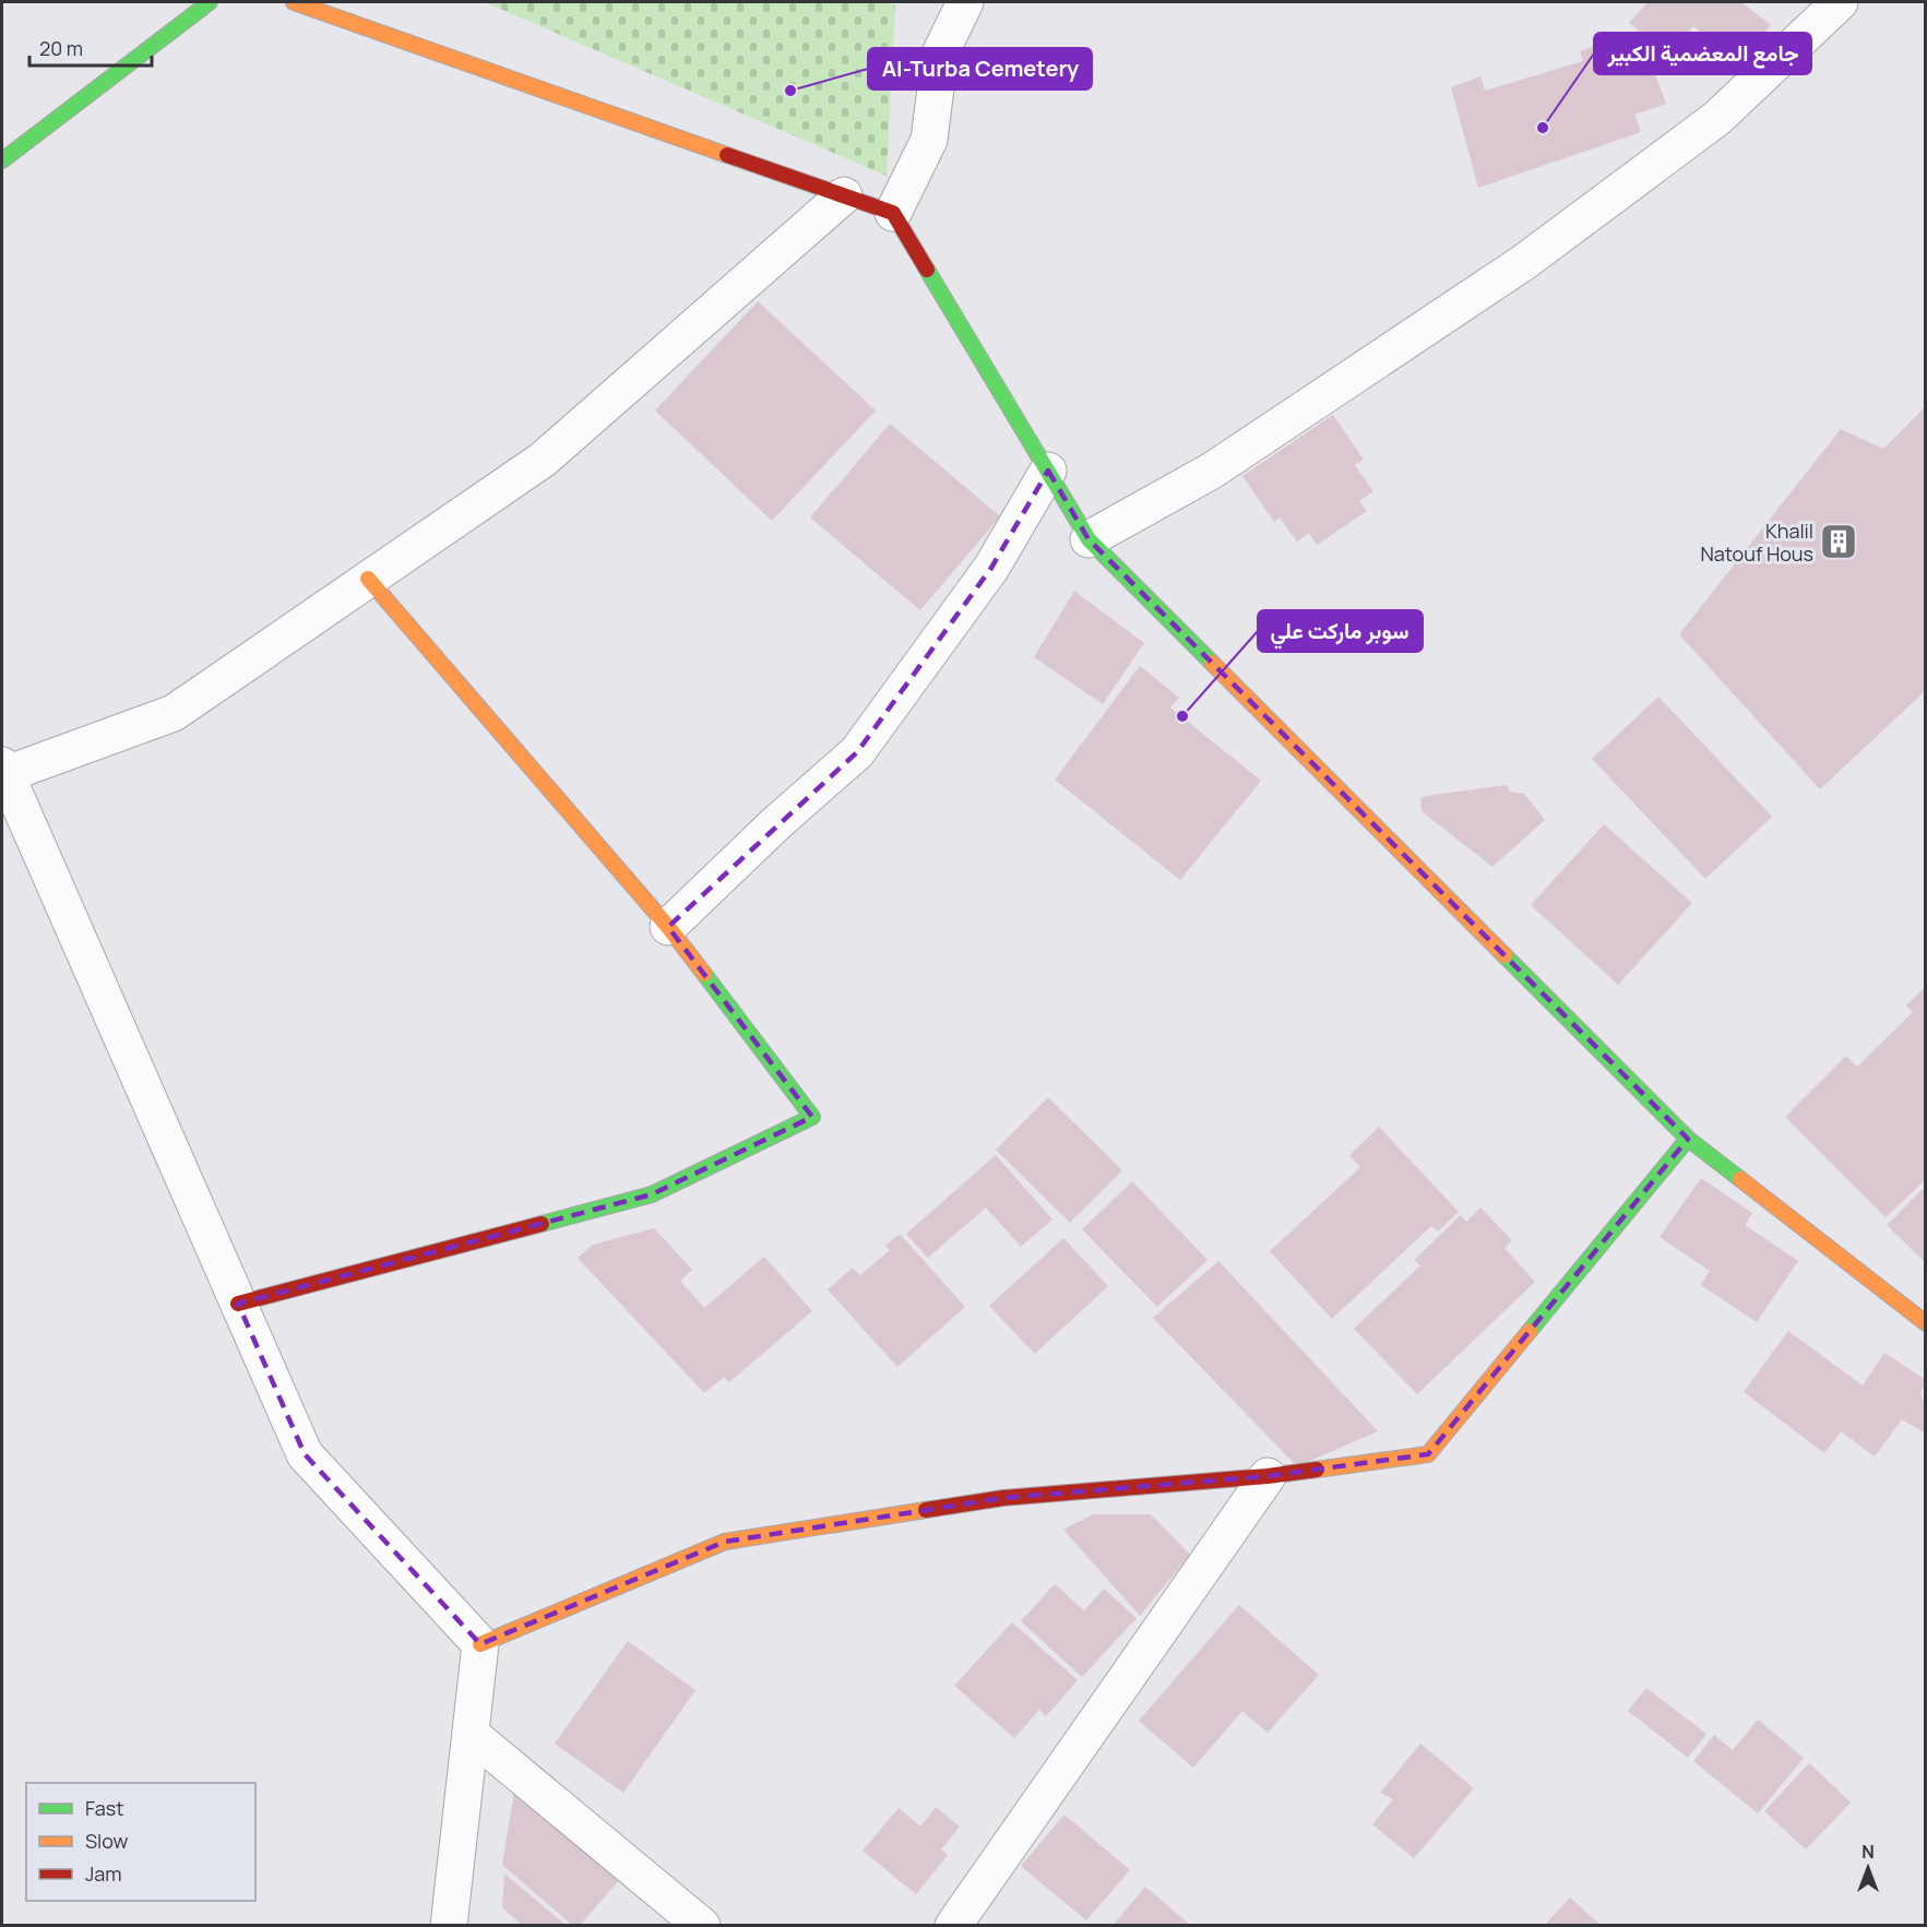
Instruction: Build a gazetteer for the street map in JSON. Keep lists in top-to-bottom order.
{
  "places": {
    "other": ["Al-Turba Cemetery", "جامع المعضمية الكبير", "سوبر ماركت علي"],
    "building": ["Khalil Natouf Hous"]
  },
  "legend": ["Fast", "Slow", "Jam"],
  "scale_bar": "20 m",
  "north": "top"
}
